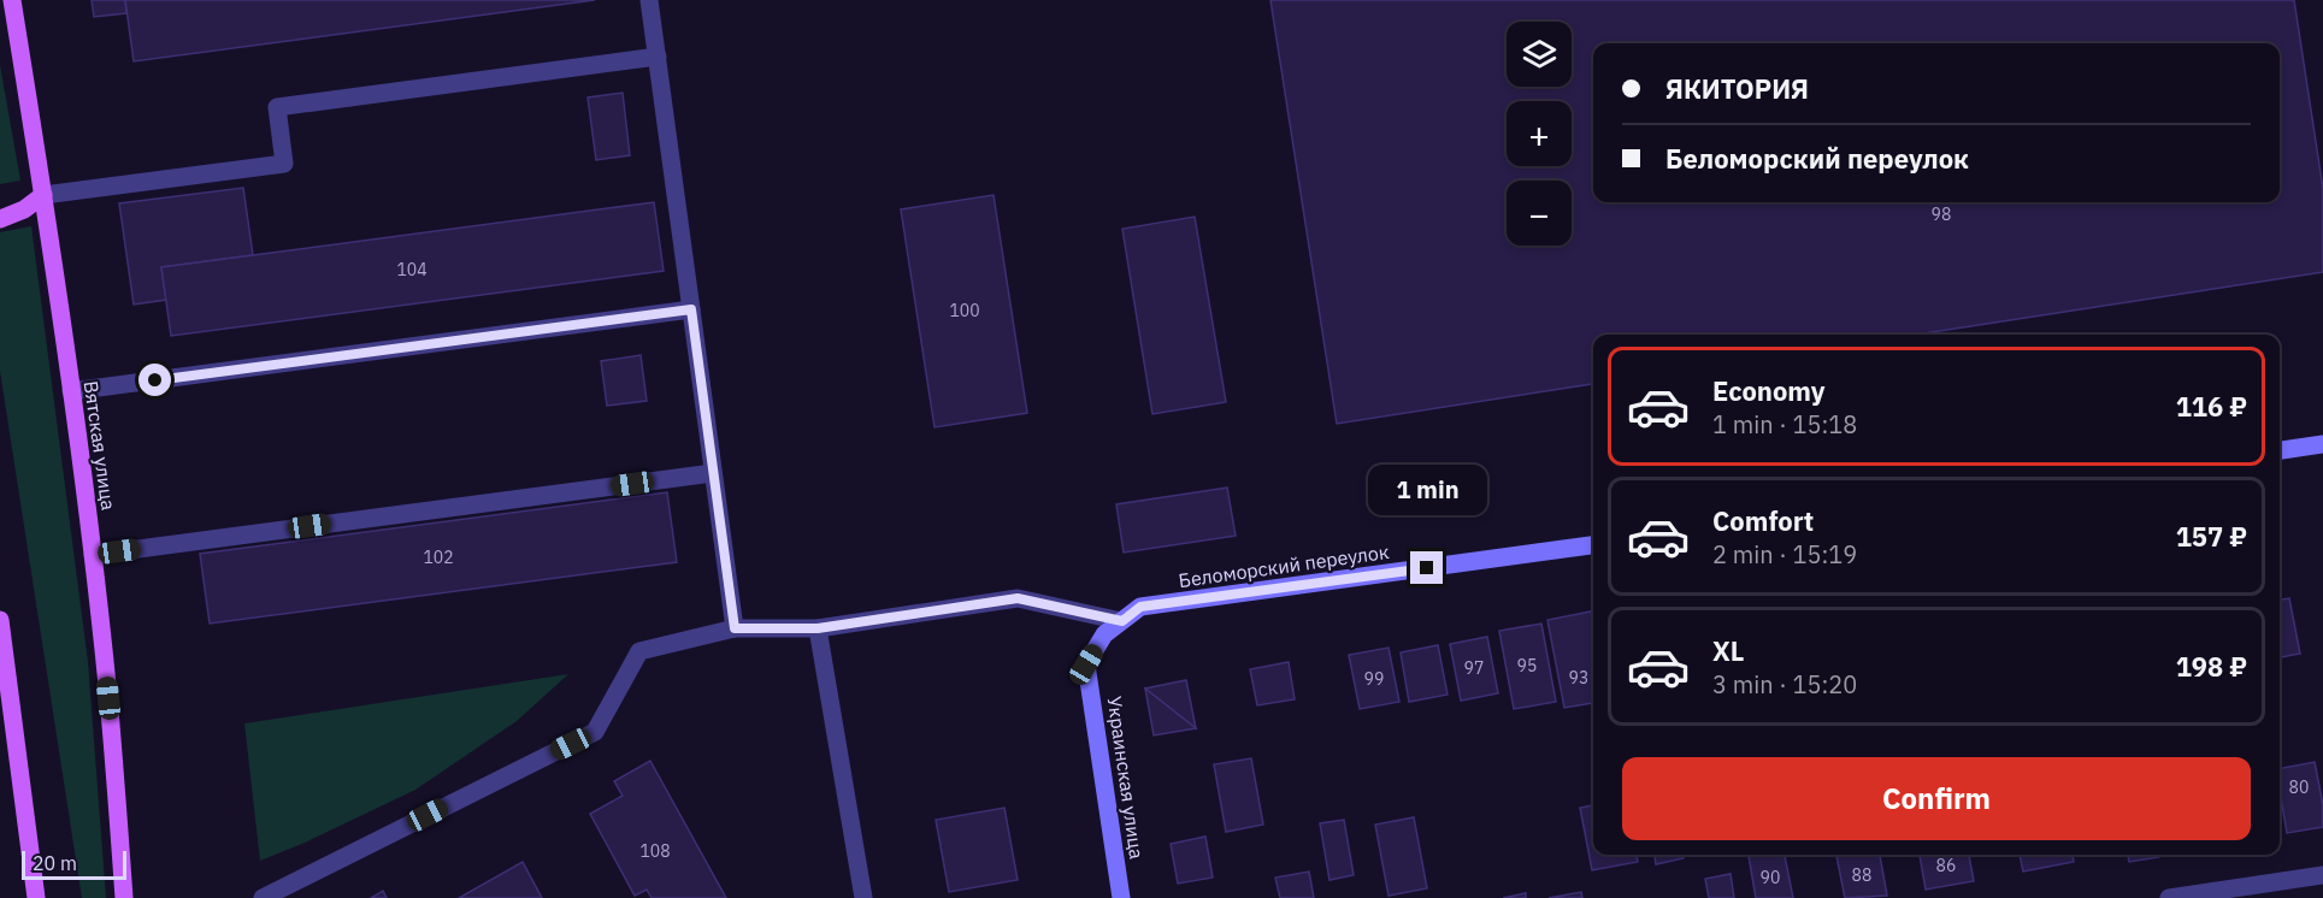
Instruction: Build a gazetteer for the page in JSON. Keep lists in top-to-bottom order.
{
  "streets": {
    "main road": ["Вятская улица"],
    "street": ["Беломорский переулок", "Украинская улица"]
  },
  "crossings": [
    ["Беломорский переулок", "Украинская улица"]
  ],
  "house_numbers": [
    "98",
    "104",
    "100",
    "102",
    "95",
    "97",
    "93",
    "99",
    "80",
    "108",
    "86",
    "88",
    "90"
  ],
  "scale_bar": "20 m",
  "page": {
    "map_buttons": ["+", "−"],
    "banner": ["ЯКИТОРИЯ", "Беломорский переулок"],
    "list": [
      {
        "name": "Economy",
        "note": "1 min · 15:18",
        "value": "116 ₽"
      },
      {
        "name": "Comfort",
        "note": "2 min · 15:19",
        "value": "157 ₽"
      },
      {
        "name": "XL",
        "note": "3 min · 15:20",
        "value": "198 ₽"
      }
    ],
    "bubble": "1 min",
    "buttons": "Confirm",
    "scale": "20 m"
  }
}
